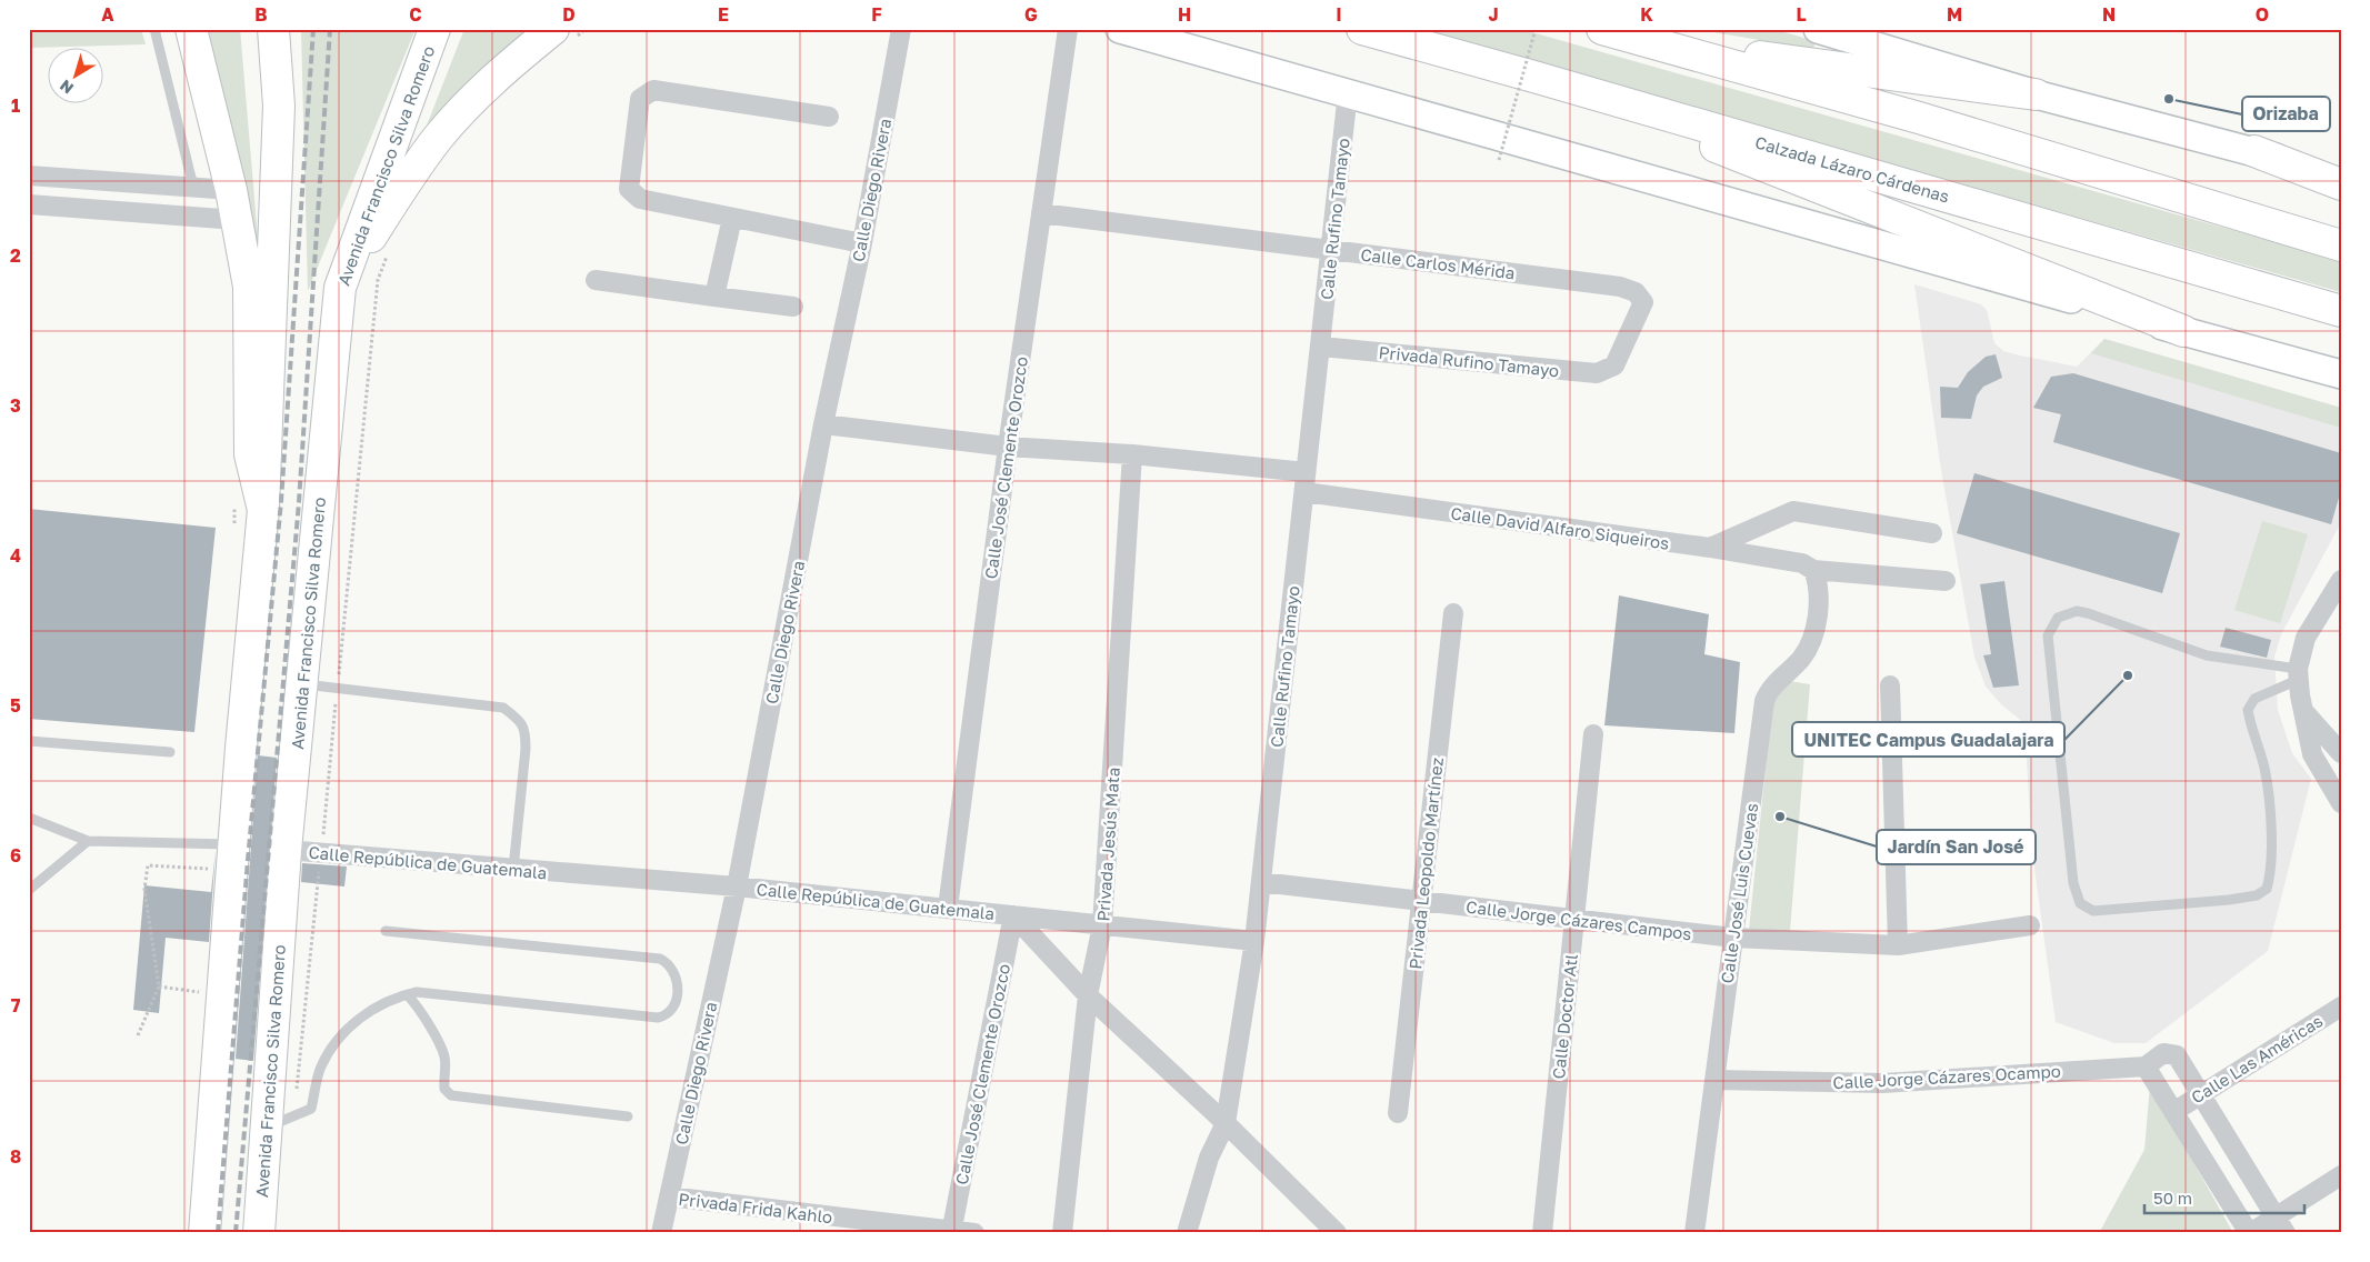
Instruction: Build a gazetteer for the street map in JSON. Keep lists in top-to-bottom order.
{
  "streets": {
    "main road": ["Avenida Francisco Silva Romero", "Calzada Lázaro Cárdenas"],
    "street": [
      "Calle Diego Rivera",
      "Calle Rufino Tamayo",
      "Calle Carlos Mérida",
      "Privada Rufino Tamayo",
      "Calle José Clemente Orozco",
      "Calle David Alfaro Siqueiros",
      "Privada Jesús Mata",
      "Calle República de Guatemala",
      "Privada Leopoldo Martínez",
      "Calle José Luis Cuevas",
      "Calle Jorge Cázares Campos",
      "Calle Doctor Atl",
      "Calle Las Américas",
      "Calle Jorge Cázares Ocampo",
      "Privada Frida Kahlo"
    ]
  },
  "crossings": [
    ["Avenida Francisco Silva Romero", "Calle República de Guatemala"],
    ["Calle Diego Rivera", "Calle República de Guatemala"],
    ["Calle Diego Rivera", "Privada Frida Kahlo"],
    ["Calle Rufino Tamayo", "Calle Carlos Mérida"],
    ["Calle Rufino Tamayo", "Privada Rufino Tamayo"],
    ["Calle Rufino Tamayo", "Calle David Alfaro Siqueiros"],
    ["Calle Rufino Tamayo", "Calle República de Guatemala"],
    ["Calle Rufino Tamayo", "Calle Jorge Cázares Campos"],
    ["Calle Carlos Mérida", "Privada Rufino Tamayo"],
    ["Calle Carlos Mérida", "Calle José Clemente Orozco"],
    ["Calle José Clemente Orozco", "Calle República de Guatemala"],
    ["Calle José Clemente Orozco", "Privada Frida Kahlo"],
    ["Calle David Alfaro Siqueiros", "Calle José Luis Cuevas"],
    ["Privada Jesús Mata", "Calle República de Guatemala"],
    ["Privada Leopoldo Martínez", "Calle Jorge Cázares Campos"],
    ["Calle José Luis Cuevas", "Calle Jorge Cázares Campos"],
    ["Calle José Luis Cuevas", "Calle Jorge Cázares Ocampo"],
    ["Calle Jorge Cázares Campos", "Calle Doctor Atl"]
  ],
  "places": ["Orizaba", "UNITEC Campus Guadalajara", "Jardín San José"],
  "scale_bar": "50 m",
  "north": "bottom left",
  "grid": {
    "columns": [
      "A",
      "B",
      "C",
      "D",
      "E",
      "F",
      "G",
      "H",
      "I",
      "J",
      "K",
      "L",
      "M",
      "N",
      "O"
    ],
    "rows": [
      "1",
      "2",
      "3",
      "4",
      "5",
      "6",
      "7",
      "8"
    ]
  }
}
